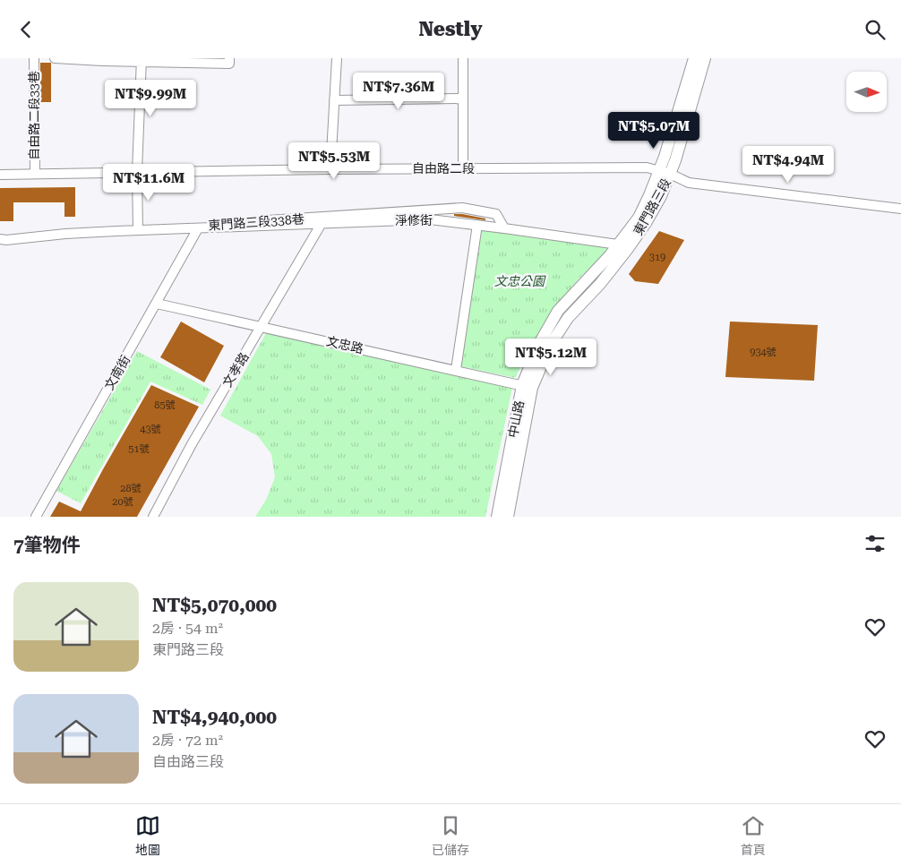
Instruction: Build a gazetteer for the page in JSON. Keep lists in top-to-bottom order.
{
  "streets": {
    "main road": ["東門路三段", "中山路"],
    "street": [
      "自由路二段33巷",
      "自由路二段",
      "淨修街",
      "東門路三段338巷",
      "文忠路",
      "文孝路",
      "文南街"
    ]
  },
  "crossings": [
    ["自由路二段33巷", "自由路二段"],
    ["自由路二段", "東門路三段"],
    ["東門路三段", "淨修街"],
    ["東門路三段", "中山路"],
    ["淨修街", "東門路三段338巷"],
    ["淨修街", "文孝路"],
    ["淨修街", "文南街"],
    ["淨修街", "中山路"],
    ["東門路三段338巷", "文南街"],
    ["文忠路", "文孝路"],
    ["文忠路", "文南街"],
    ["文忠路", "中山路"]
  ],
  "parks": ["文忠公園"],
  "house_numbers": [
    "319",
    "934號",
    "85號",
    "43號",
    "51號",
    "28號",
    "20號"
  ],
  "north": "right",
  "page": {
    "header": "Nestly",
    "price": [
      "NT$7.36M",
      "NT$9.99M",
      "NT$5.07M",
      "NT$5.53M",
      "NT$4.94M",
      "NT$11.6M",
      "NT$5.12M"
    ],
    "heading": "7筆物件",
    "list": [
      {
        "name": "NT$5,070,000",
        "note": "2房 · 54 m² · 東門路三段"
      },
      {
        "name": "NT$4,940,000",
        "note": "2房 · 72 m² · 自由路三段"
      }
    ],
    "tabs": ["地圖", "已儲存", "首頁"]
  }
}
